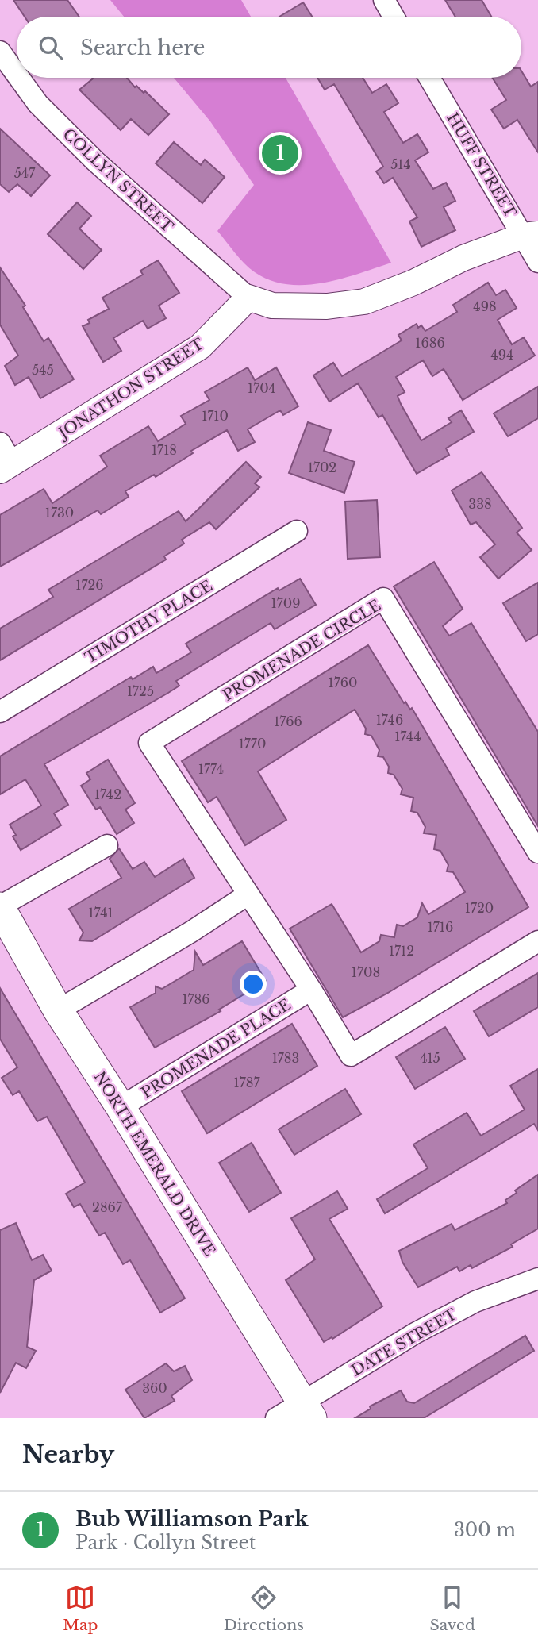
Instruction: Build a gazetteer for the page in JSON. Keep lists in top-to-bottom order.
{
  "streets": {
    "main road": ["NORTH EMERALD DRIVE"],
    "street": [
      "HUFF STREET",
      "COLLYN STREET",
      "JONATHON STREET",
      "TIMOTHY PLACE",
      "PROMENADE CIRCLE",
      "PROMENADE PLACE",
      "DATE STREET"
    ]
  },
  "crossings": [
    ["COLLYN STREET", "JONATHON STREET"],
    ["PROMENADE CIRCLE", "PROMENADE PLACE"],
    ["PROMENADE PLACE", "NORTH EMERALD DRIVE"],
    ["NORTH EMERALD DRIVE", "DATE STREET"]
  ],
  "house_numbers": [
    "514",
    "547",
    "498",
    "1686",
    "494",
    "545",
    "1704",
    "1710",
    "1718",
    "1702",
    "338",
    "1730",
    "1726",
    "1709",
    "1760",
    "1725",
    "1746",
    "1766",
    "1744",
    "1770",
    "1774",
    "1742",
    "1720",
    "1741",
    "1716",
    "1712",
    "1708",
    "1786",
    "1783",
    "415",
    "1787",
    "2867",
    "360"
  ],
  "page": {
    "search": "Search here",
    "pins": "1",
    "heading": "Nearby",
    "list": [
      {
        "mark": "1",
        "name": "Bub Williamson Park",
        "note": "Park · Collyn Street",
        "value": "300 m"
      }
    ],
    "nav": ["Map", "Directions", "Saved"]
  }
}
